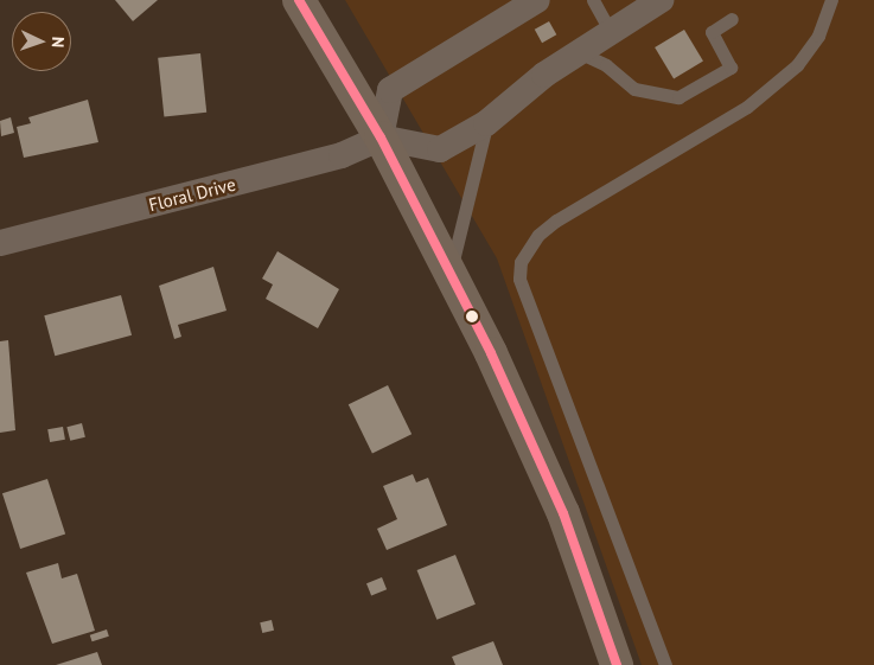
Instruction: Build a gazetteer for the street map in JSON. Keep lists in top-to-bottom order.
{
  "streets": {
    "street": ["Floral Drive"]
  },
  "north": "right"
}
